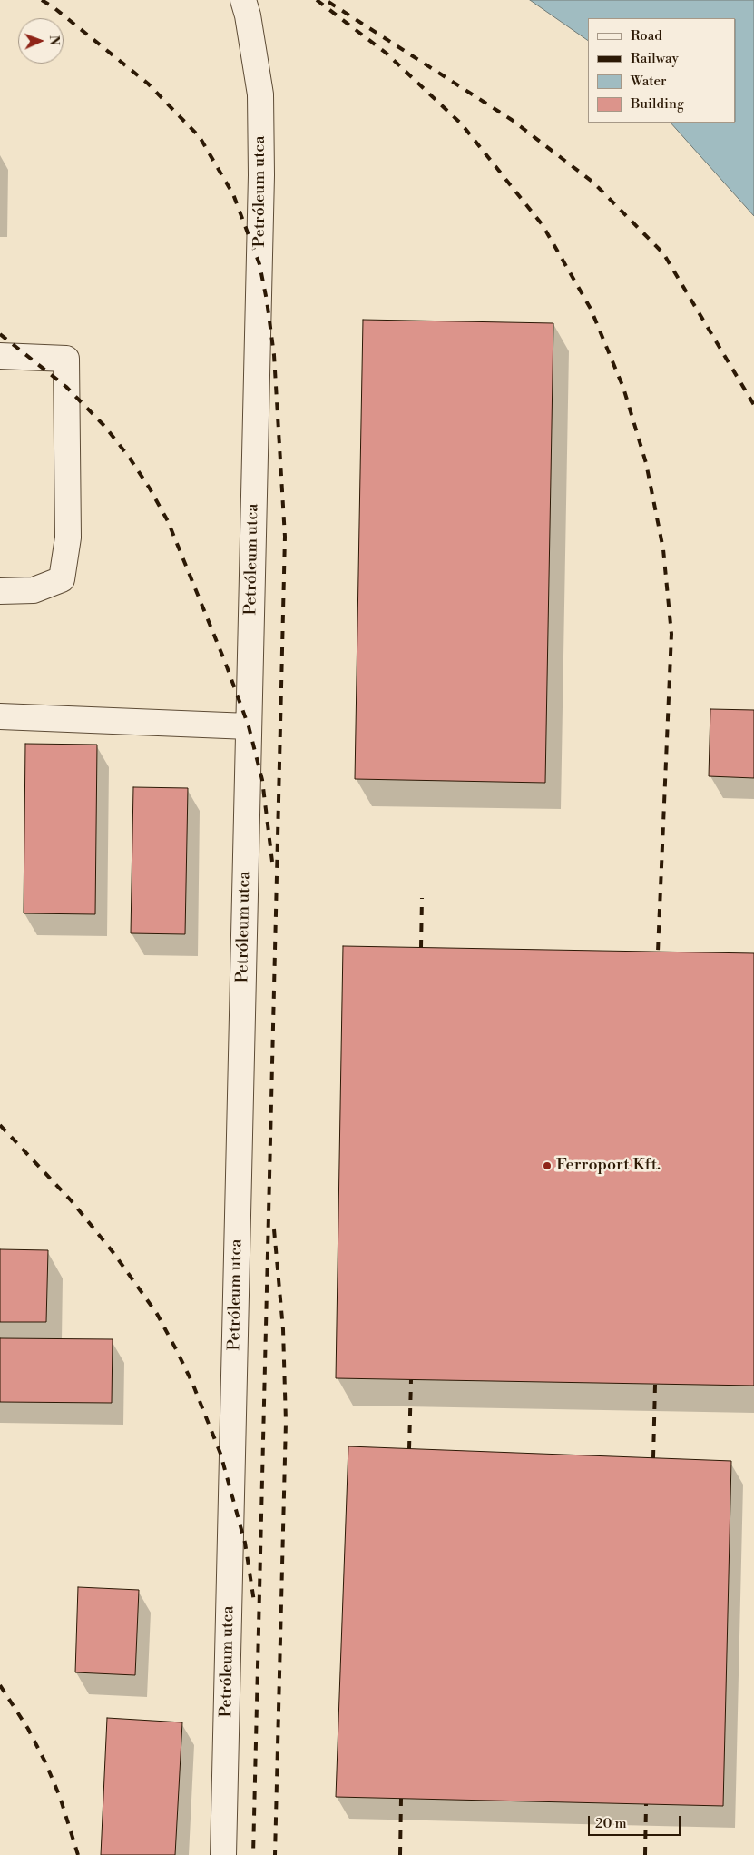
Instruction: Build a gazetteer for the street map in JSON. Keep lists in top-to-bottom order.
{
  "streets": {
    "street": ["Petróleum utca"]
  },
  "places": ["Ferroport Kft."],
  "legend": [
    "Road",
    "Railway",
    "Water",
    "Building"
  ],
  "scale_bar": "20 m",
  "north": "right"
}
